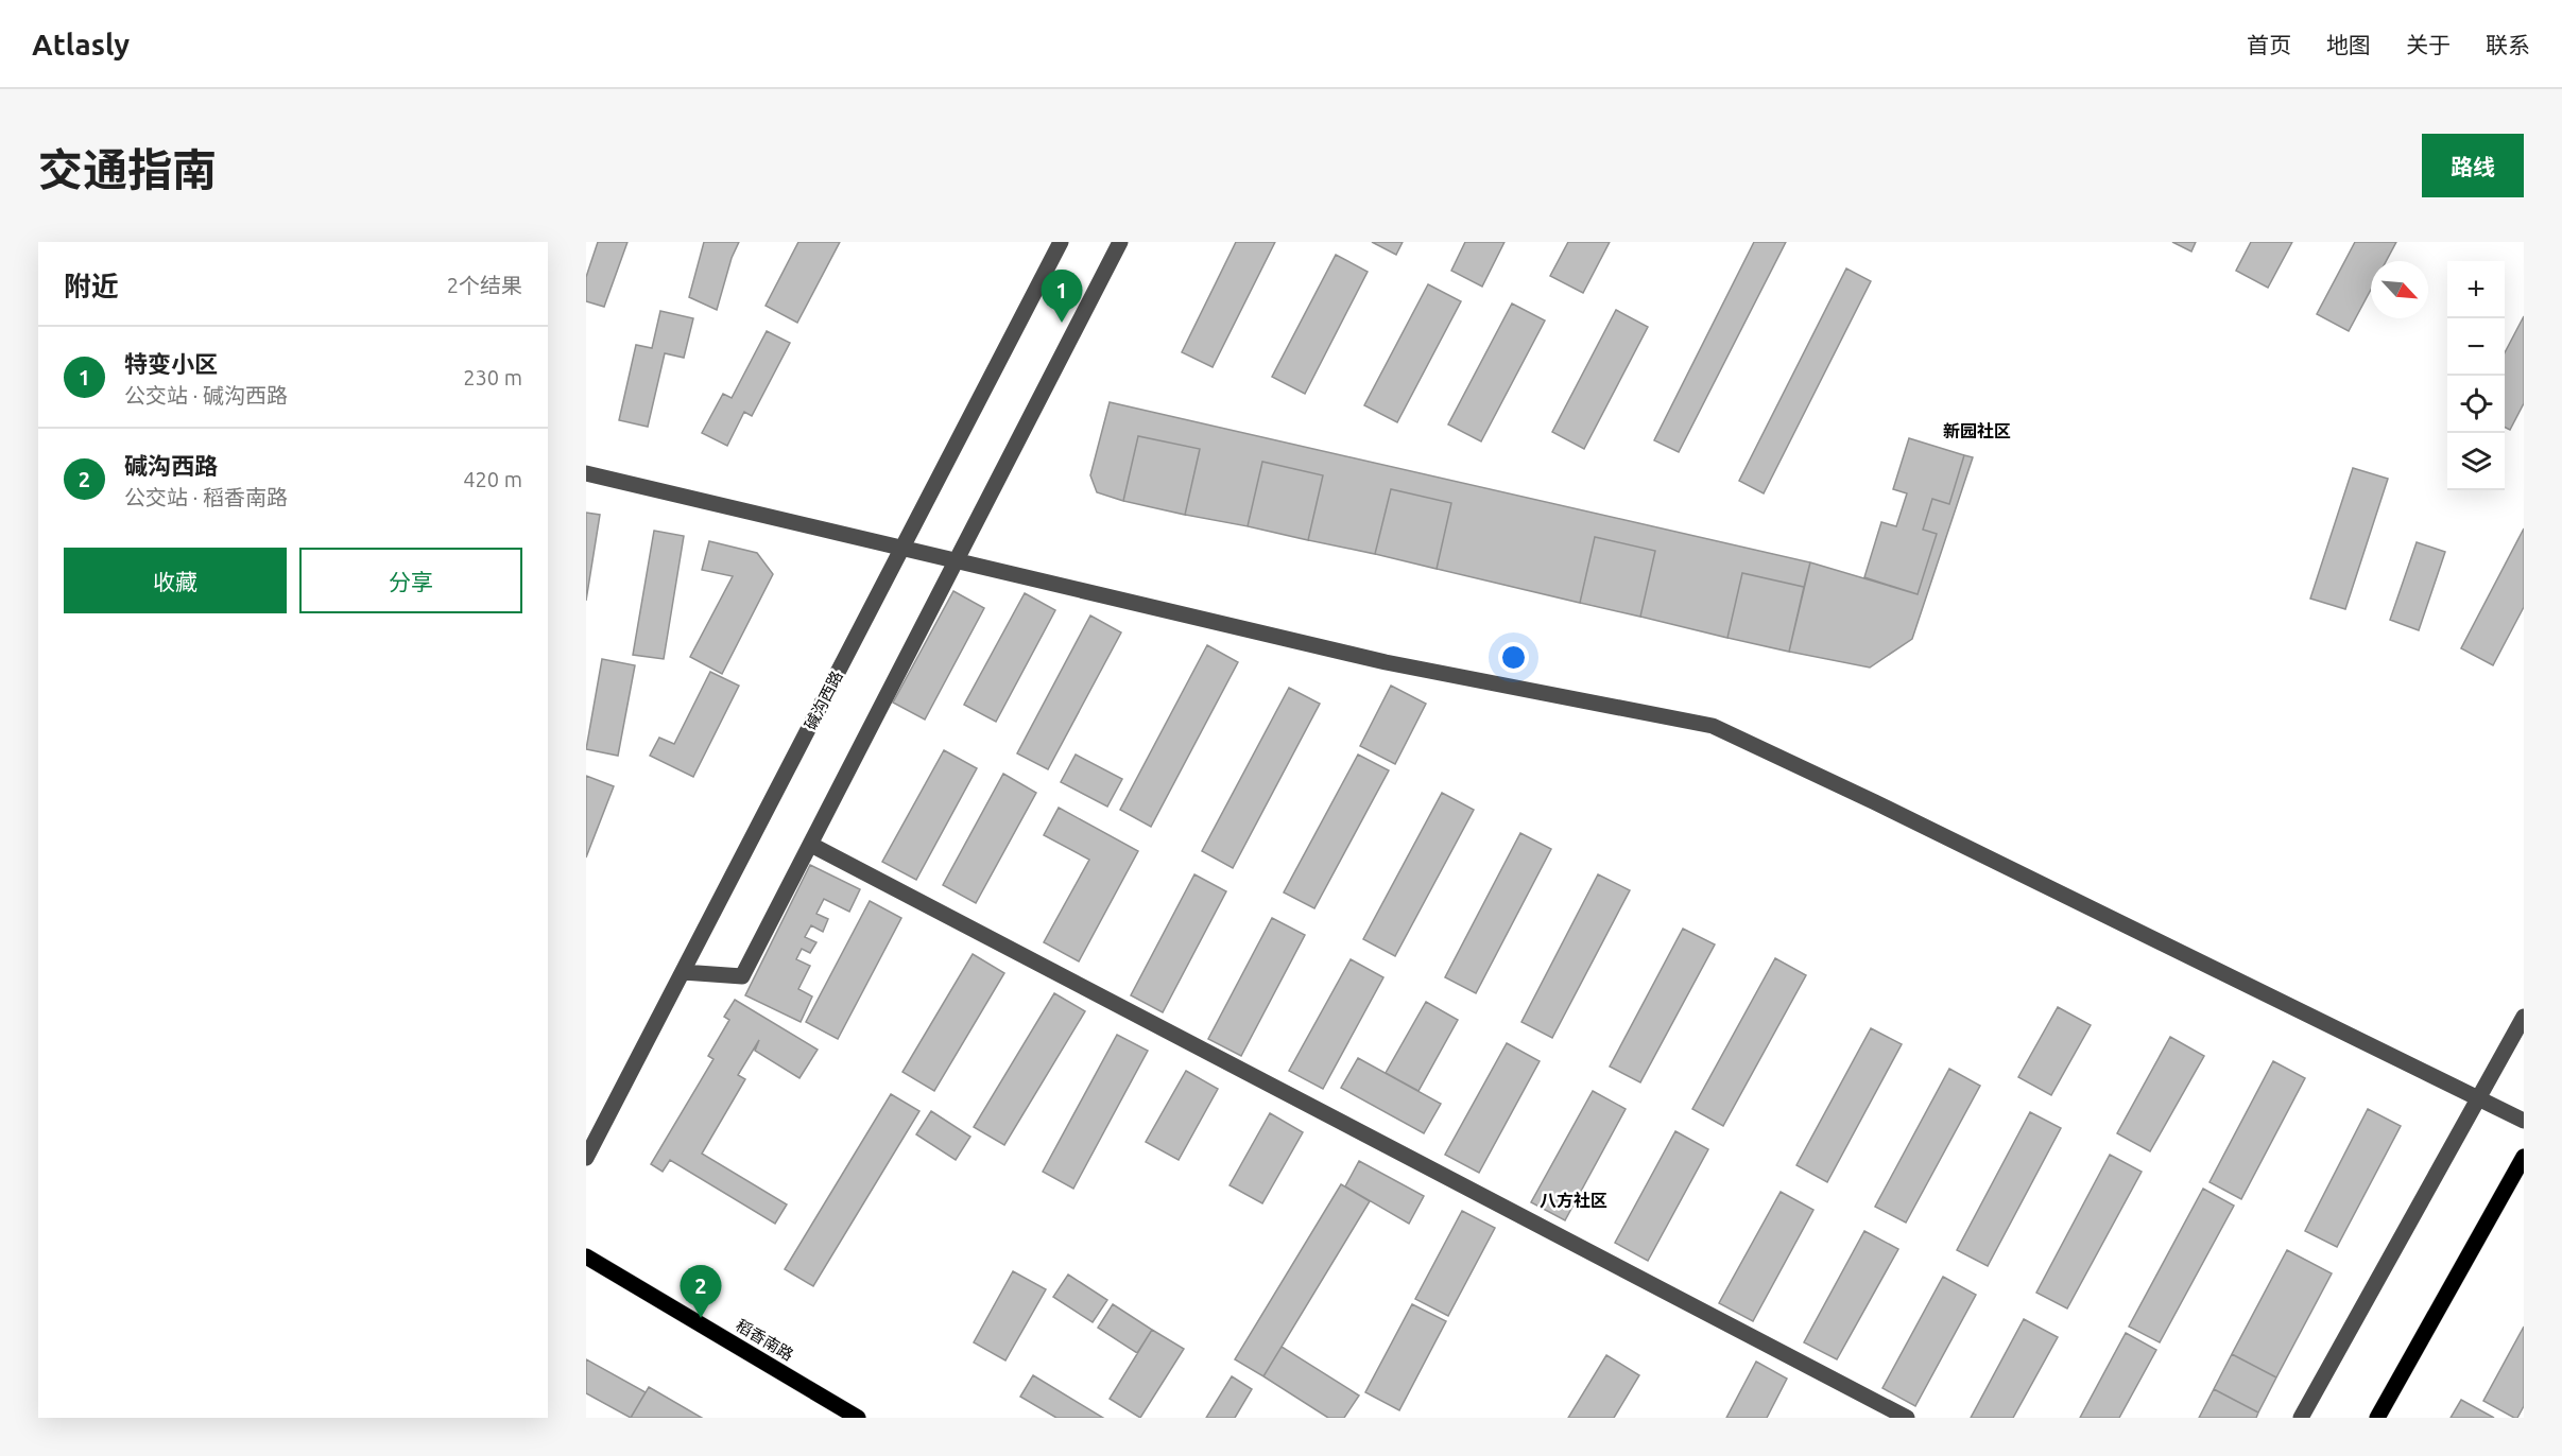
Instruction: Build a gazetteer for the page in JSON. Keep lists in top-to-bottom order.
{
  "streets": {
    "main road": ["稻香南路"],
    "street": ["碱沟西路"]
  },
  "districts": ["新园社区", "八方社区"],
  "north": "bottom right",
  "page": {
    "header": "Atlasly",
    "nav": [
      "首页",
      "地图",
      "关于",
      "联系"
    ],
    "title": "交通指南",
    "buttons": [
      "路线",
      ["收藏", "分享"]
    ],
    "heading": ["附近", "2个结果"],
    "map_buttons": ["+", "−"],
    "pins": ["1", "2"],
    "list": [
      {
        "mark": "1",
        "name": "特变小区",
        "note": "公交站 · 碱沟西路",
        "value": "230 m"
      },
      {
        "mark": "2",
        "name": "碱沟西路",
        "note": "公交站 · 稻香南路",
        "value": "420 m"
      }
    ]
  }
}
